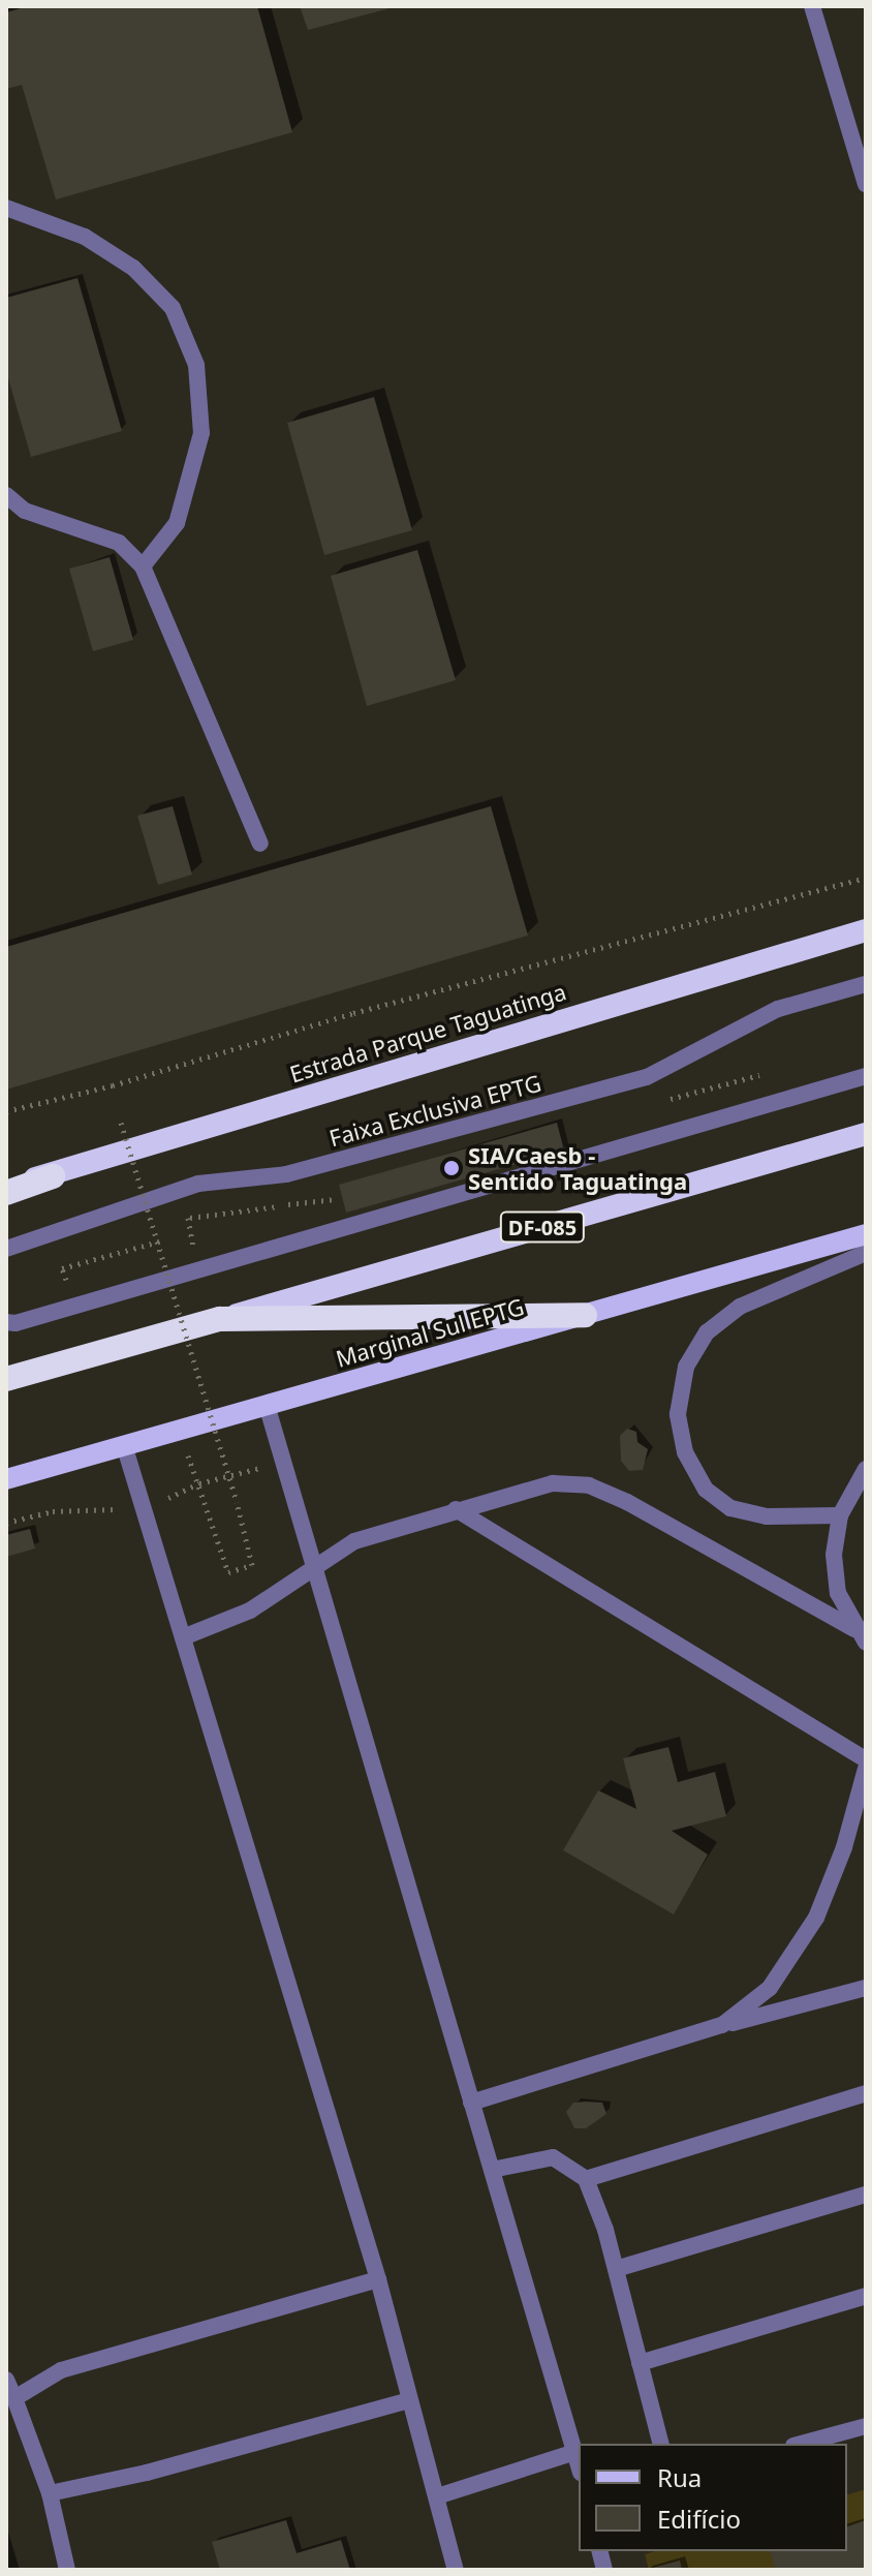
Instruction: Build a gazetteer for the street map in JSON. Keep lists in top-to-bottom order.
{
  "streets": {
    "highway": ["Estrada Parque Taguatinga", "DF-085"],
    "main road": ["Marginal Sul EPTG"],
    "lane": ["Faixa Exclusiva EPTG"]
  },
  "places": ["SIA/Caesb - Sentido Taguatinga"],
  "legend": ["Rua", "Edifício"]
}
